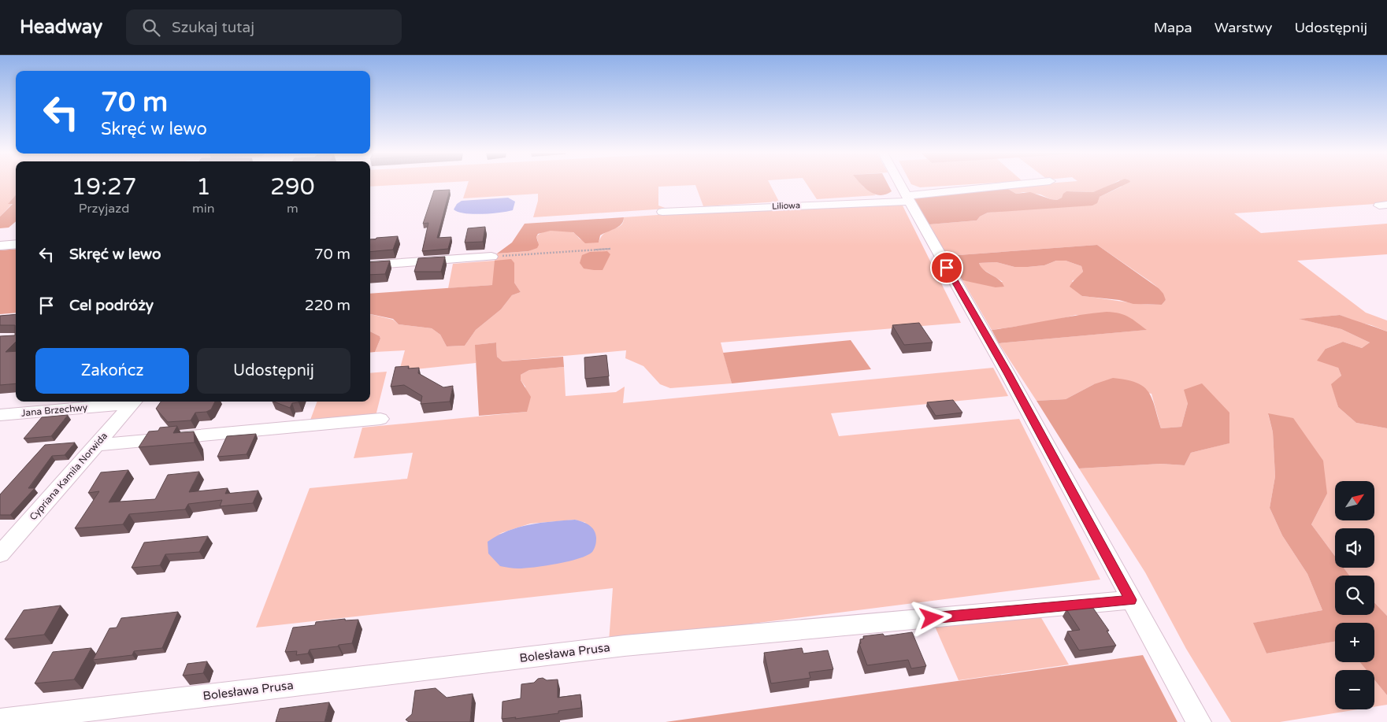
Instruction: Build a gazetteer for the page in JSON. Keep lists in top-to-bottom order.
{
  "streets": {
    "street": [
      "Liliowa",
      "Jana Brzechwy",
      "Cypriana Kamila Norwida",
      "Bolesława Prusa"
    ]
  },
  "crossings": [
    ["Jana Brzechwy", "Cypriana Kamila Norwida"]
  ],
  "north": "top right",
  "page": {
    "header": "Headway",
    "search": "Szukaj tutaj",
    "nav": ["Mapa", "Warstwy", "Udostępnij"],
    "turn": ["70 m", "Skręć w lewo"],
    "eta": [
      "19:27",
      "Przyjazd",
      "1",
      "min",
      "290",
      "m"
    ],
    "list": [
      {
        "name": "Skręć w lewo",
        "value": "70 m"
      },
      {
        "name": "Cel podróży",
        "value": "220 m"
      }
    ],
    "buttons": ["Zakończ", "Udostępnij"],
    "map_buttons": ["+", "−"]
  }
}
